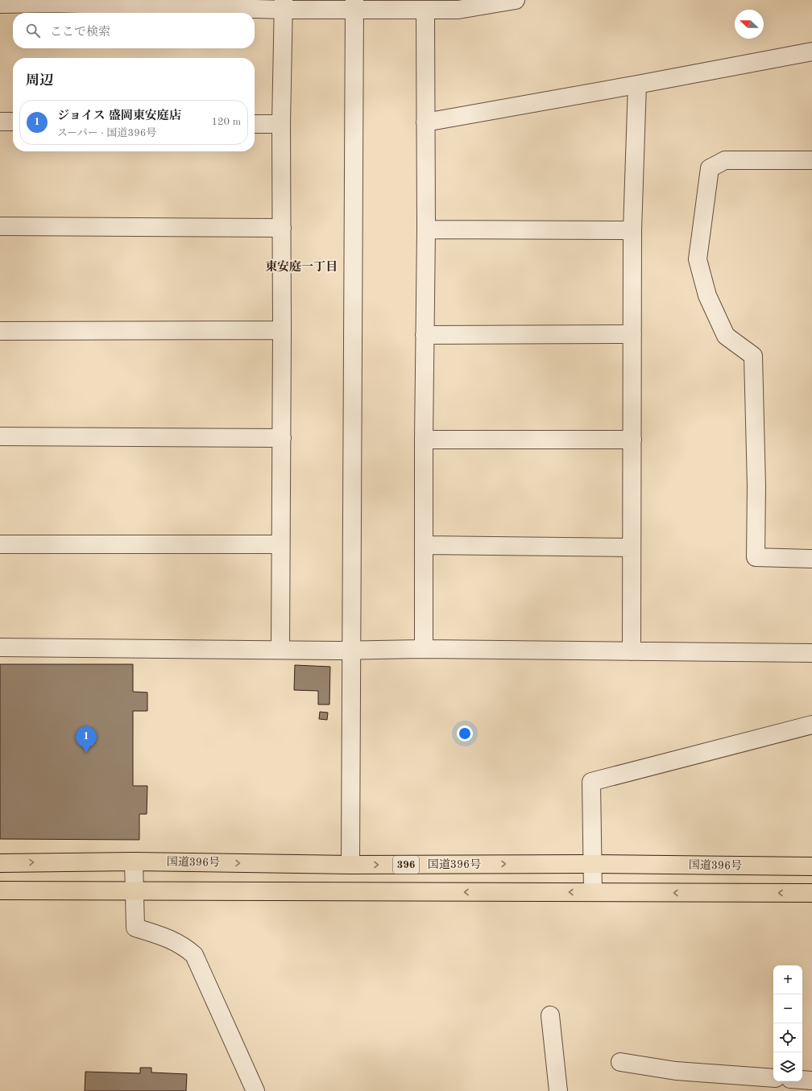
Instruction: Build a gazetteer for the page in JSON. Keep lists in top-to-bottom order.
{
  "streets": {
    "highway": ["国道396号", "396"]
  },
  "districts": ["東安庭一丁目"],
  "north": "left",
  "page": {
    "search": "ここで検索",
    "heading": "周辺",
    "list": [
      {
        "mark": "1",
        "name": "ジョイス 盛岡東安庭店",
        "note": "スーパー · 国道396号",
        "value": "120 m"
      }
    ],
    "pins": "1",
    "map_buttons": ["+", "−"]
  }
}
